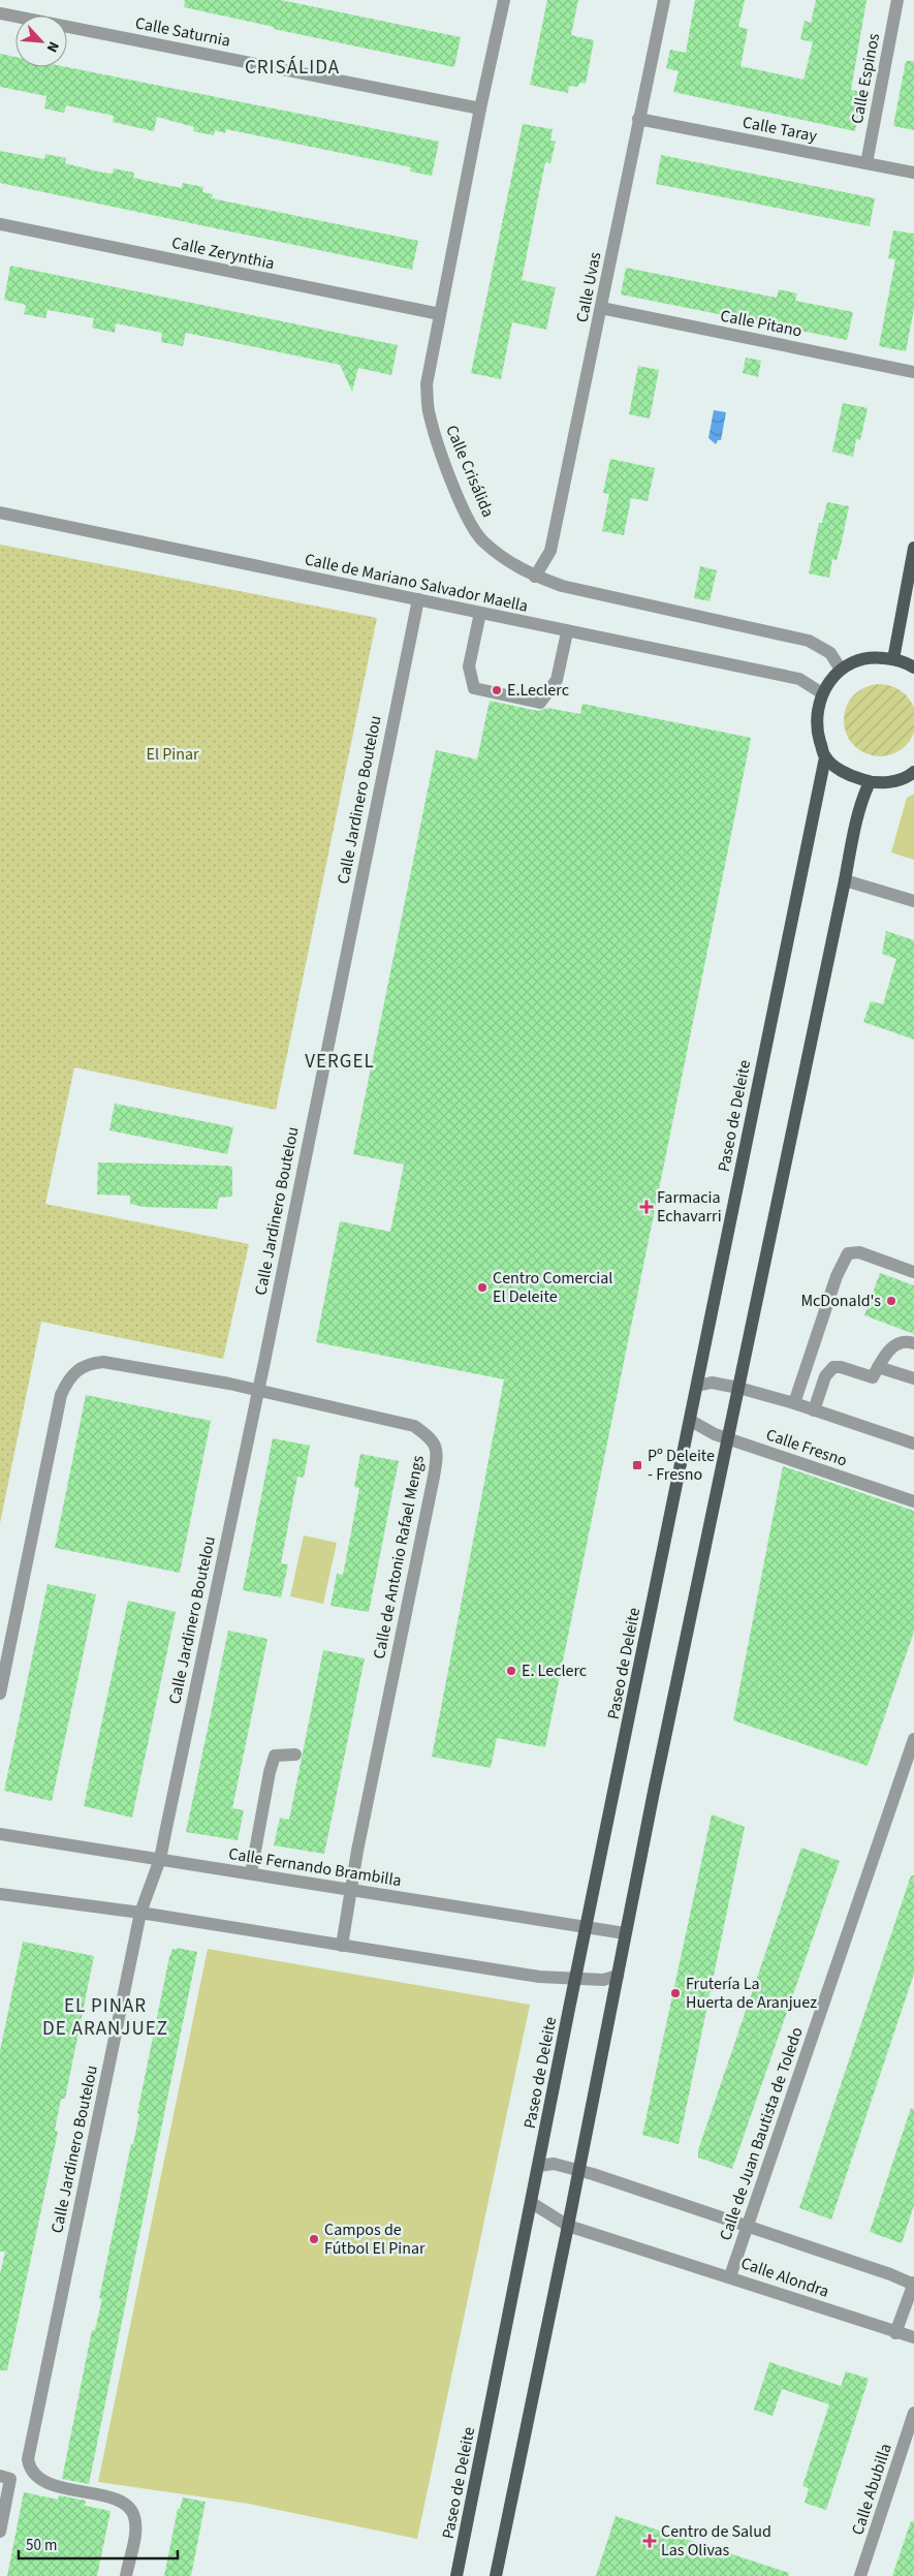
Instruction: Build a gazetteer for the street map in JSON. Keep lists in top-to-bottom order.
{
  "streets": {
    "main road": ["Paseo de Deleite"],
    "street": [
      "Calle Saturnia",
      "Calle Espinos",
      "Calle Taray",
      "Calle Zerynthia",
      "Calle Uvas",
      "Calle Pitano",
      "Calle Crisálida",
      "Calle de Mariano Salvador Maella",
      "Calle Jardinero Boutelou",
      "Calle Fresno",
      "Calle de Antonio Rafael Mengs",
      "Calle Fernando Brambilla",
      "Calle de Juan Bautista de Toledo",
      "Calle Alondra",
      "Calle Abubilla"
    ]
  },
  "crossings": [
    ["Calle Saturnia", "Calle Crisálida"],
    ["Calle Espinos", "Calle Taray"],
    ["Calle Taray", "Calle Uvas"],
    ["Calle Zerynthia", "Calle Crisálida"],
    ["Calle Uvas", "Calle Pitano"],
    ["Calle Uvas", "Calle Crisálida"],
    ["Calle de Mariano Salvador Maella", "Calle Jardinero Boutelou"],
    ["Calle Jardinero Boutelou", "Calle de Antonio Rafael Mengs"],
    ["Calle Jardinero Boutelou", "Calle Fernando Brambilla"],
    ["Paseo de Deleite", "Calle Fresno"],
    ["Paseo de Deleite", "Calle Fernando Brambilla"],
    ["Paseo de Deleite", "Calle Alondra"],
    ["Calle de Antonio Rafael Mengs", "Calle Fernando Brambilla"],
    ["Calle de Juan Bautista de Toledo", "Calle Alondra"]
  ],
  "districts": ["CRISÁLIDA", "VERGEL", "EL PINAR DE ARANJUEZ"],
  "parks": ["El Pinar"],
  "places": {
    "other": [
      "E.Leclerc",
      "Centro Comercial El Deleite",
      "McDonald's",
      "E. Leclerc",
      "Frutería La Huerta de Aranjuez",
      "Campos de Fútbol El Pinar"
    ],
    "health": ["Farmacia Echavarri", "Centro de Salud Las Olivas"],
    "transit": ["Pº Deleite - Fresno"]
  },
  "scale_bar": "50 m",
  "north": "bottom right"
}
